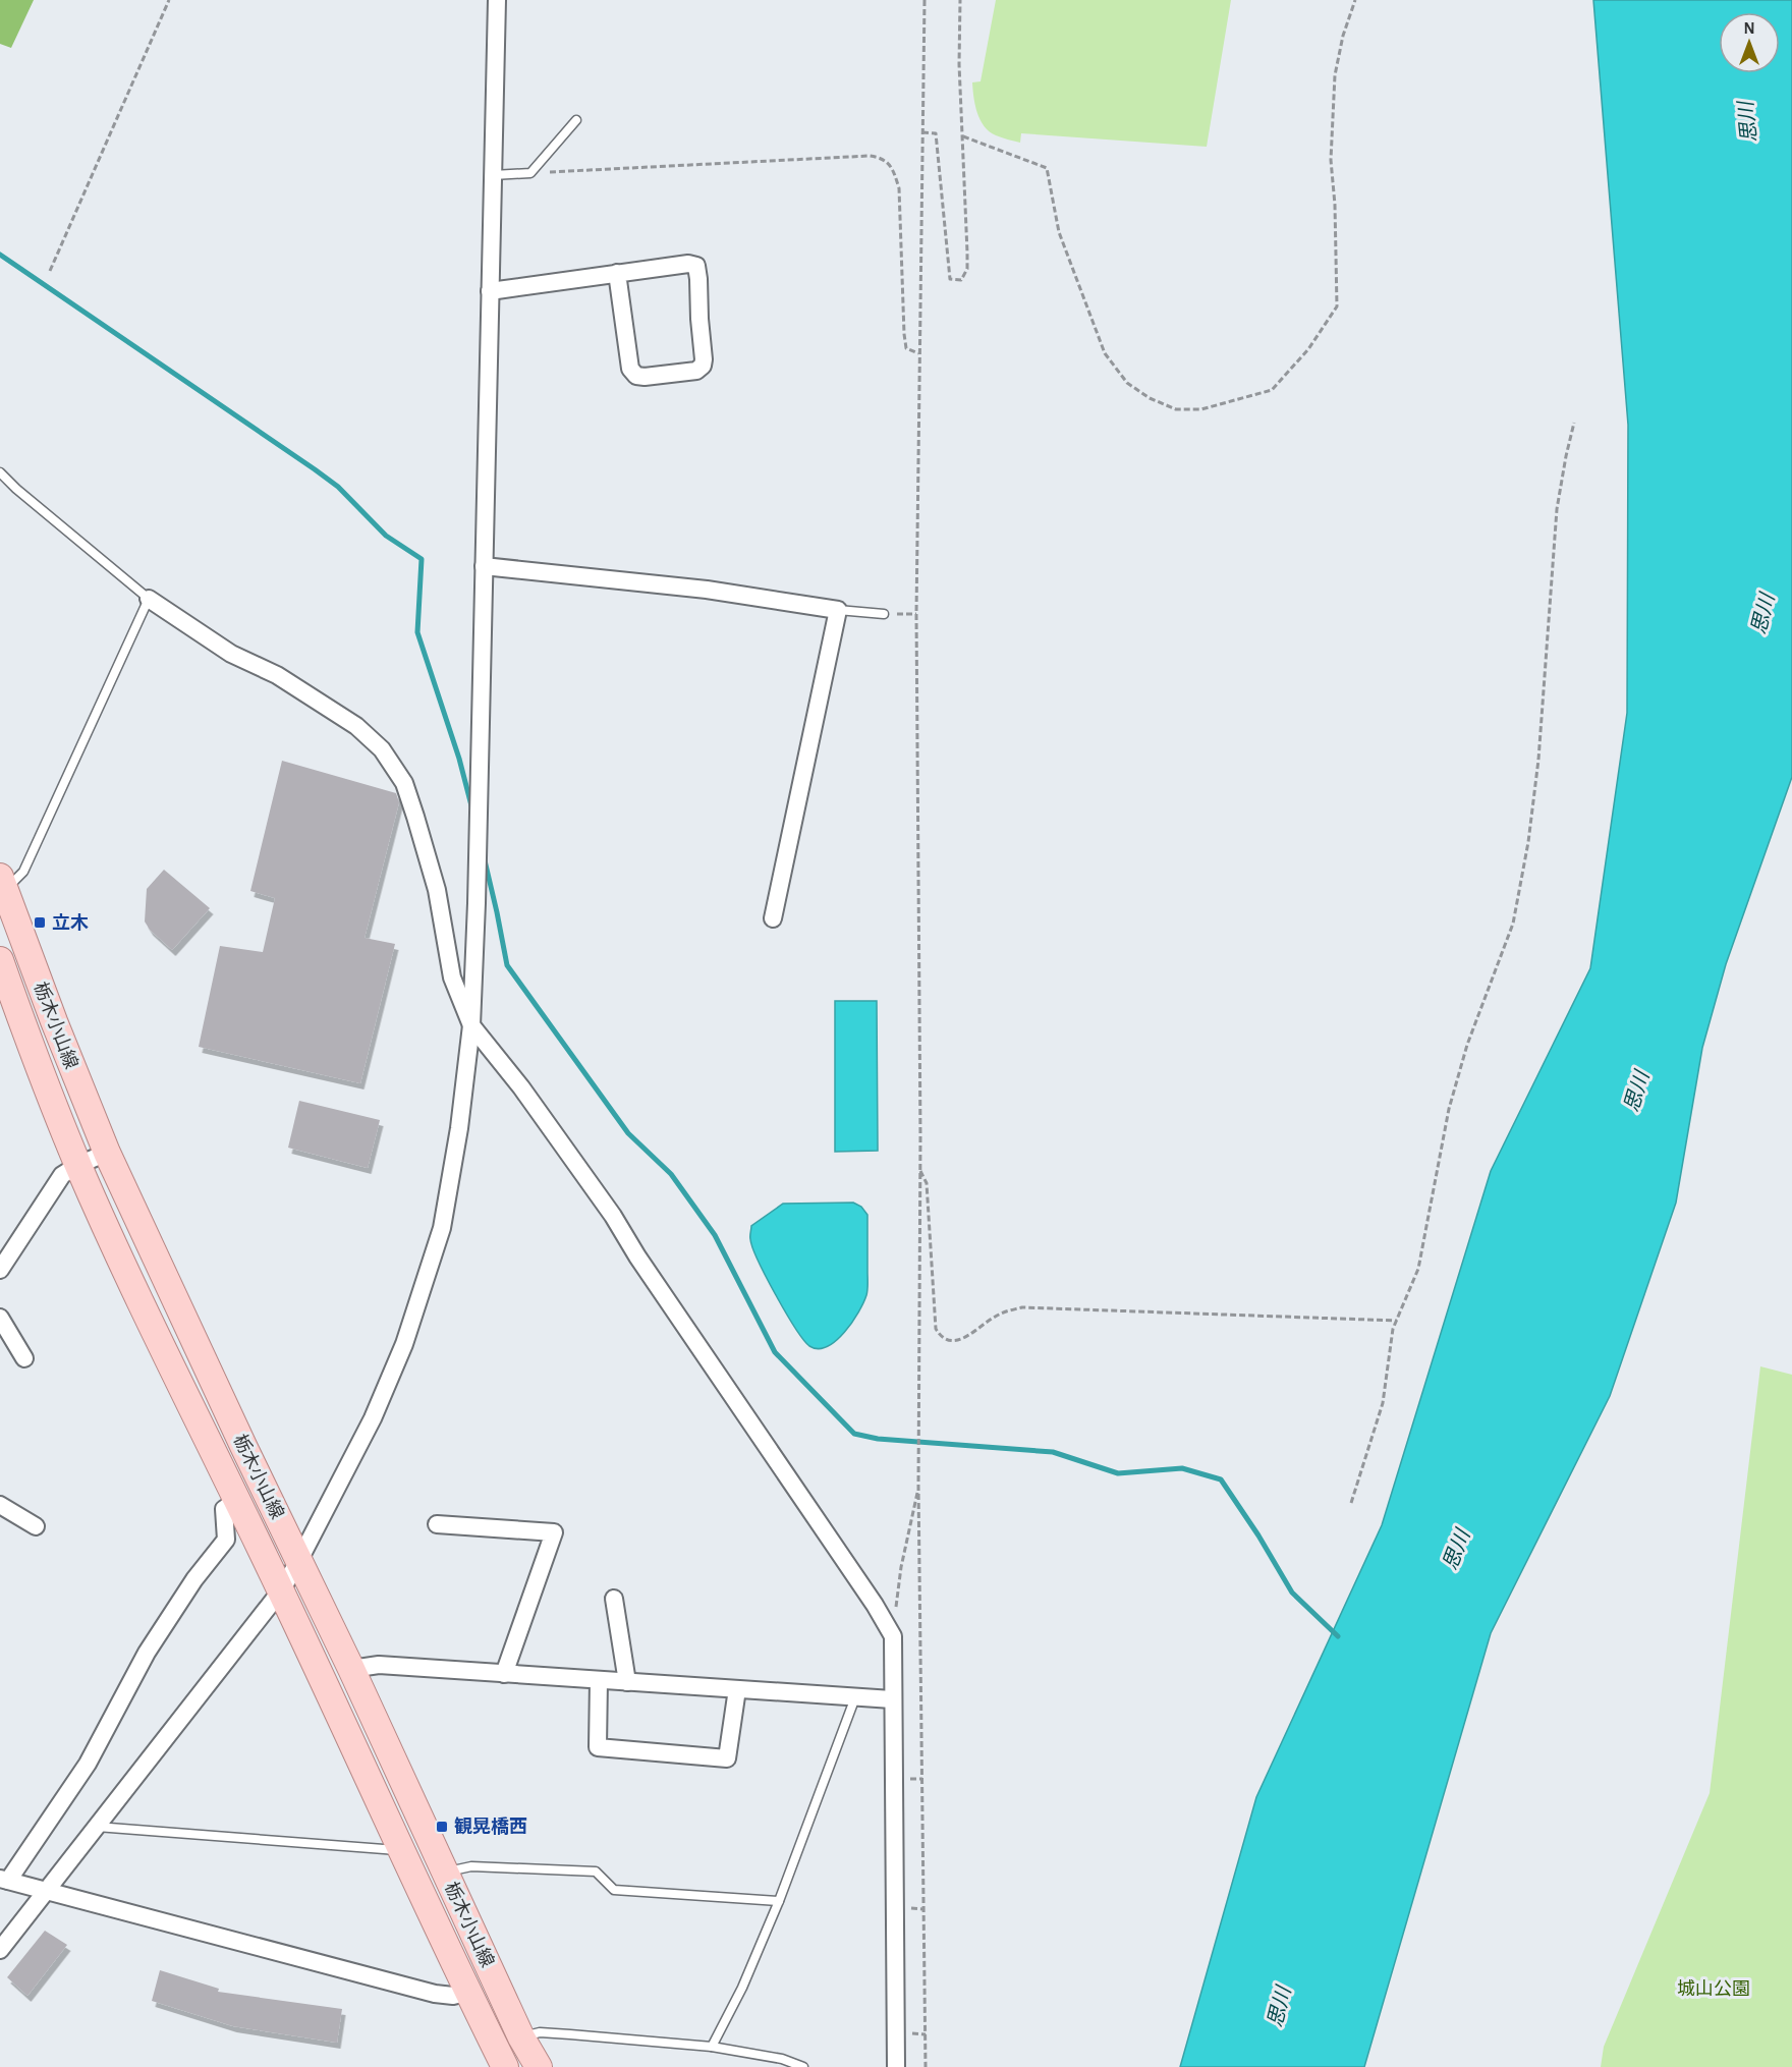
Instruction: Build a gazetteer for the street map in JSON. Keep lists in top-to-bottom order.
{
  "streets": {
    "main road": ["栃木小山線"]
  },
  "water": ["思川"],
  "parks": ["城山公園"],
  "places": {
    "transit": ["立木", "観晃橋西"]
  },
  "north": "top"
}
